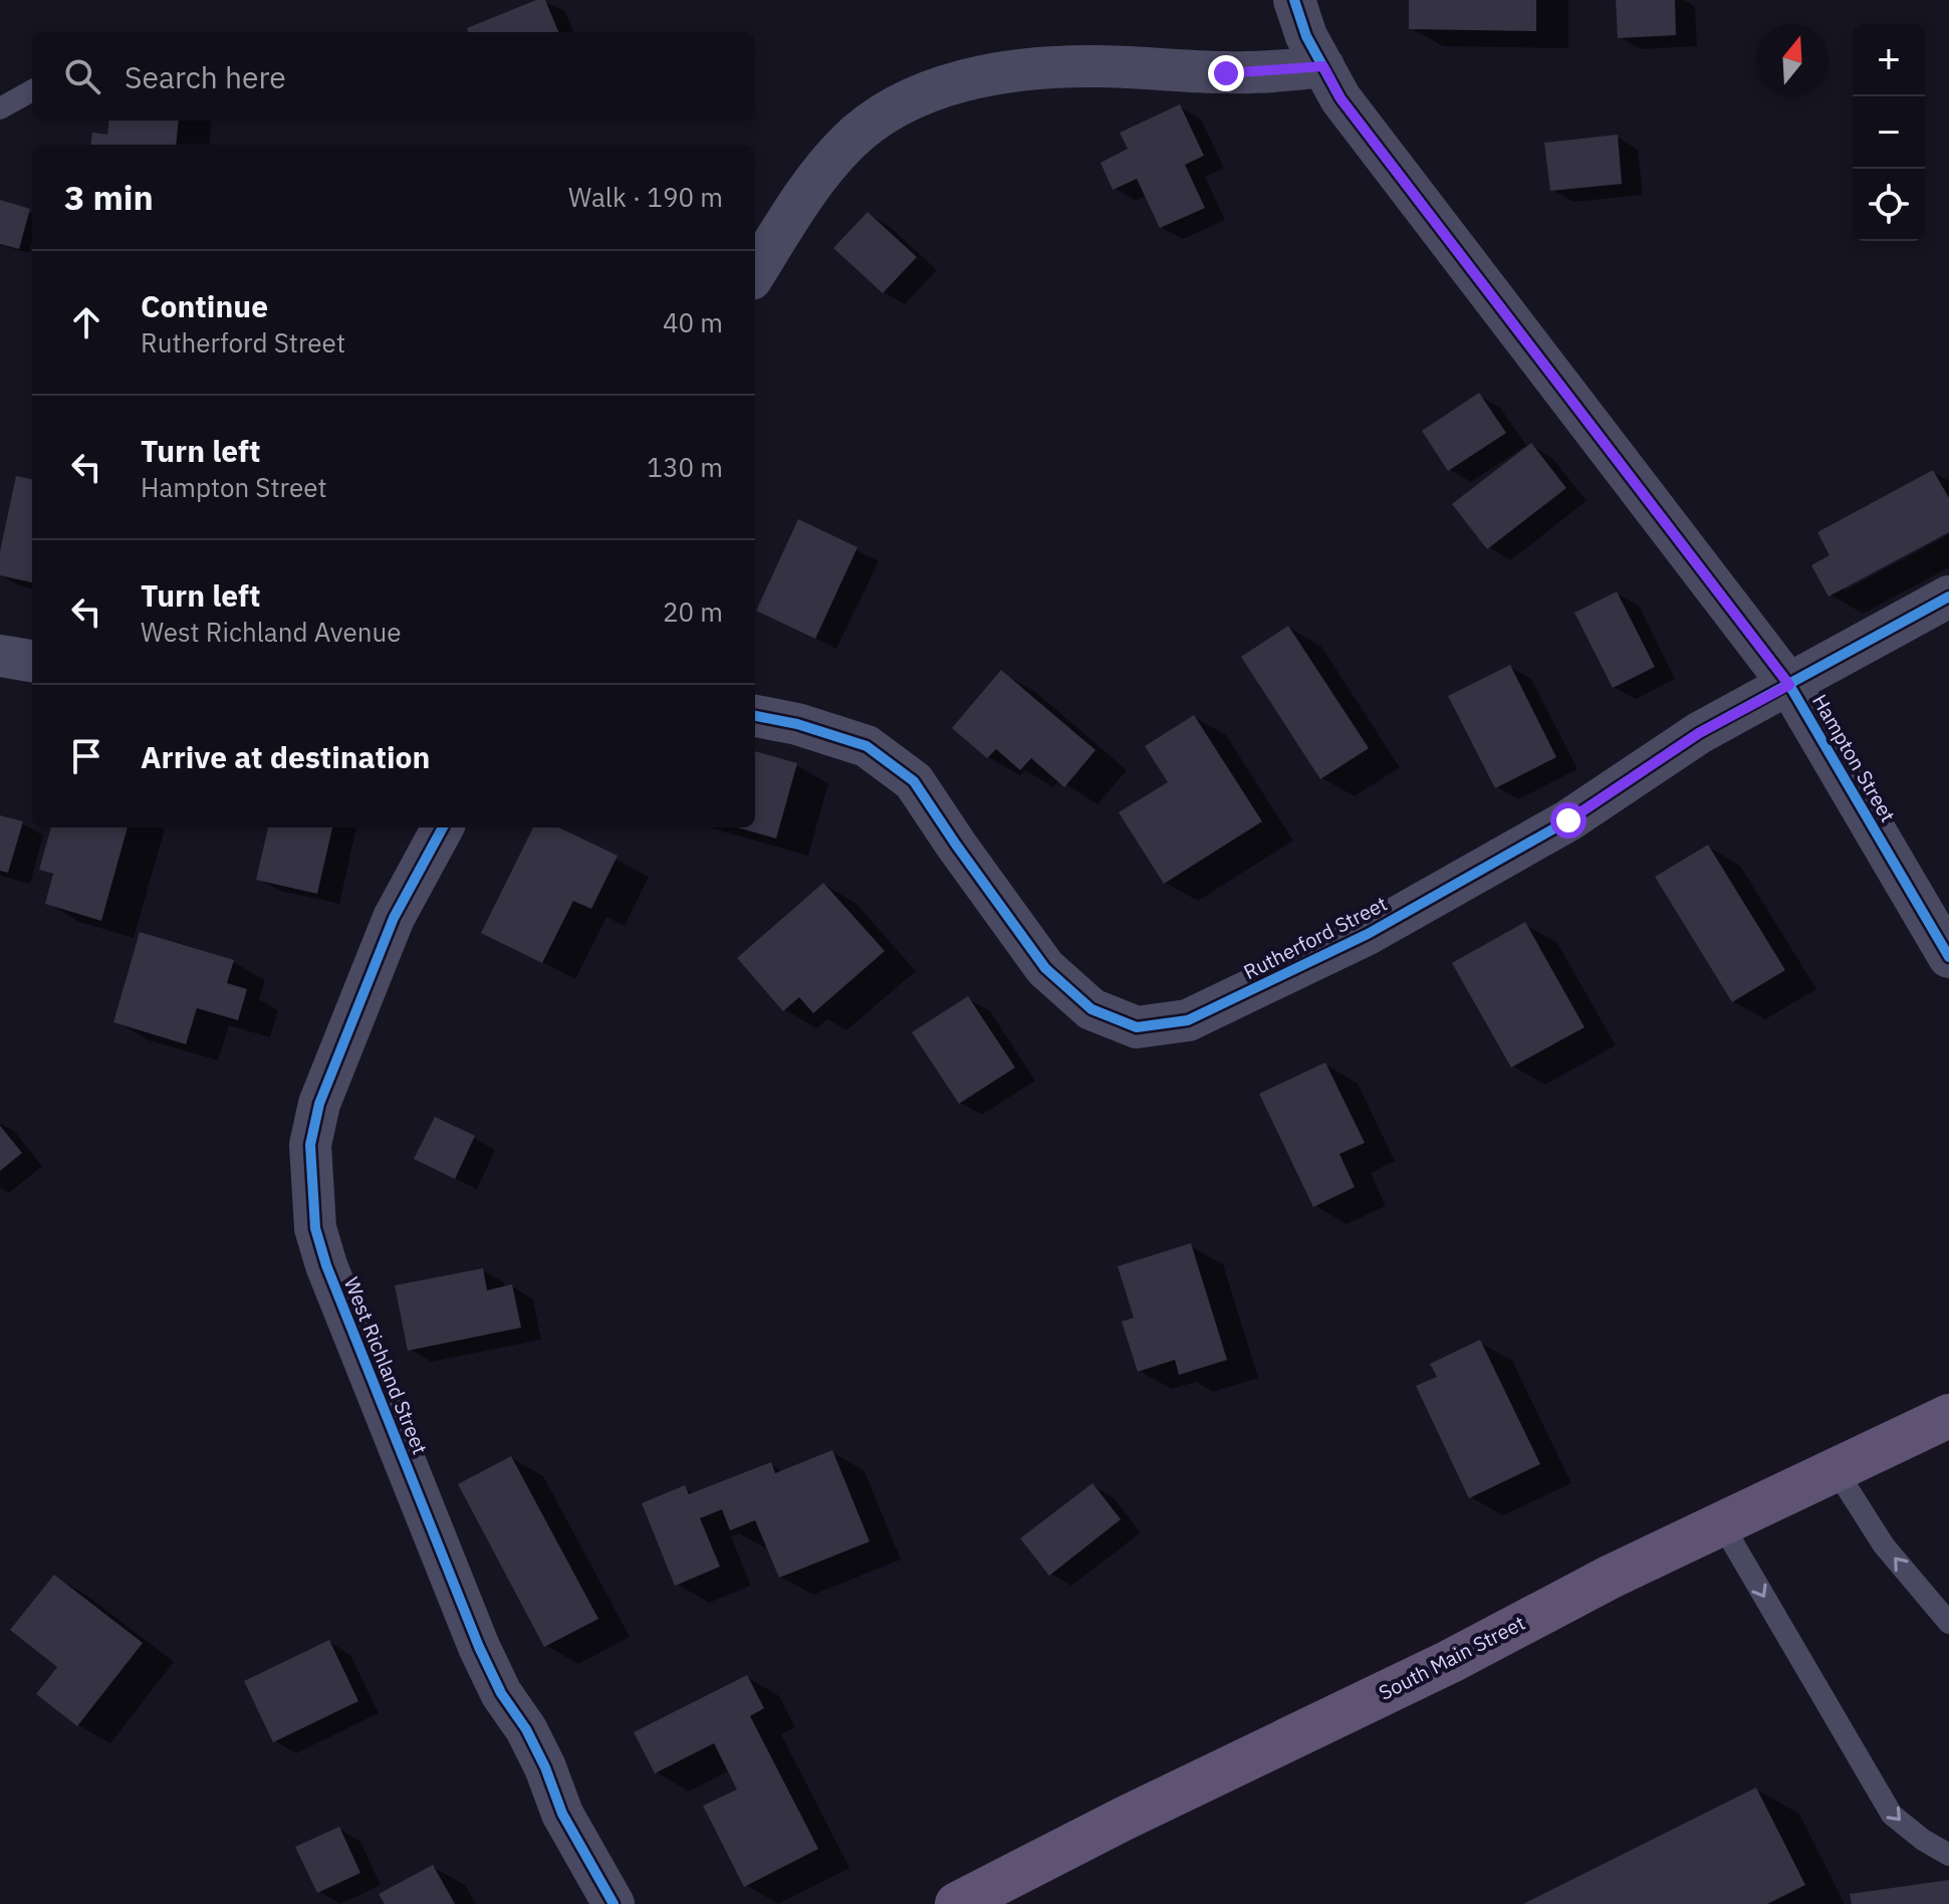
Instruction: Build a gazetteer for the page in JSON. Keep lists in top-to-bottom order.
{
  "streets": {
    "main road": ["South Main Street"],
    "street": ["Hampton Street", "Rutherford Street", "West Richland Street"]
  },
  "crossings": [
    ["Hampton Street", "Rutherford Street"]
  ],
  "north": "top",
  "page": {
    "map_buttons": ["+", "−"],
    "search": "Search here",
    "heading": ["3 min", "Walk · 190 m"],
    "list": [
      ["Continue", "Rutherford Street", "40 m"],
      ["Turn left", "Hampton Street", "130 m"],
      ["Turn left", "West Richland Avenue", "20 m"],
      "Arrive at destination"
    ]
  }
}
